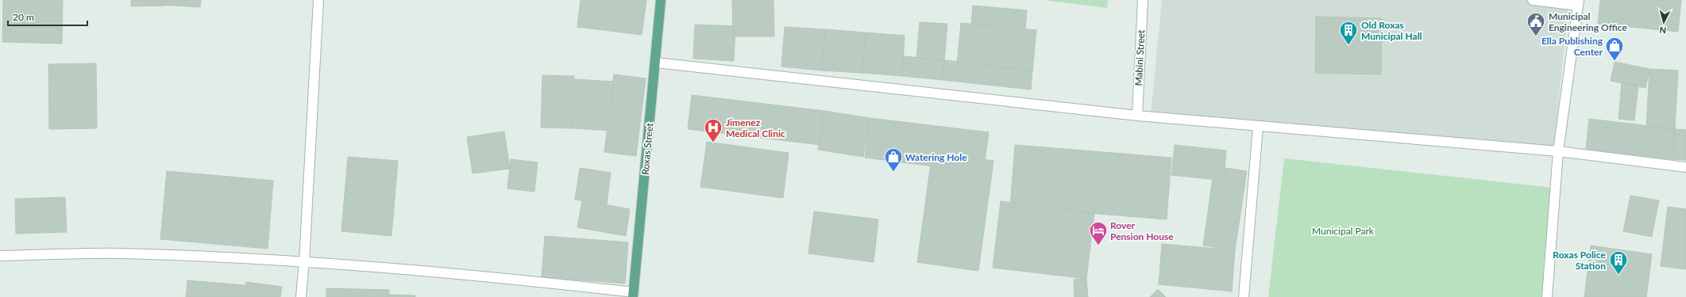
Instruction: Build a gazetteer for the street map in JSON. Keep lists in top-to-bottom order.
{
  "streets": {
    "main road": ["Roxas Street"],
    "street": ["Mabini Street"]
  },
  "parks": ["Municipal Park"],
  "places": {
    "public building": ["Municipal Engineering Office"],
    "building": ["Old Roxas Municipal Hall", "Roxas Police Station"],
    "shop": ["Ella Publishing Center", "Watering Hole"],
    "hospital": ["Jimenez Medical Clinic"],
    "hotel": ["Rover Pension House"]
  },
  "scale_bar": "20 m",
  "north": "bottom"
}
